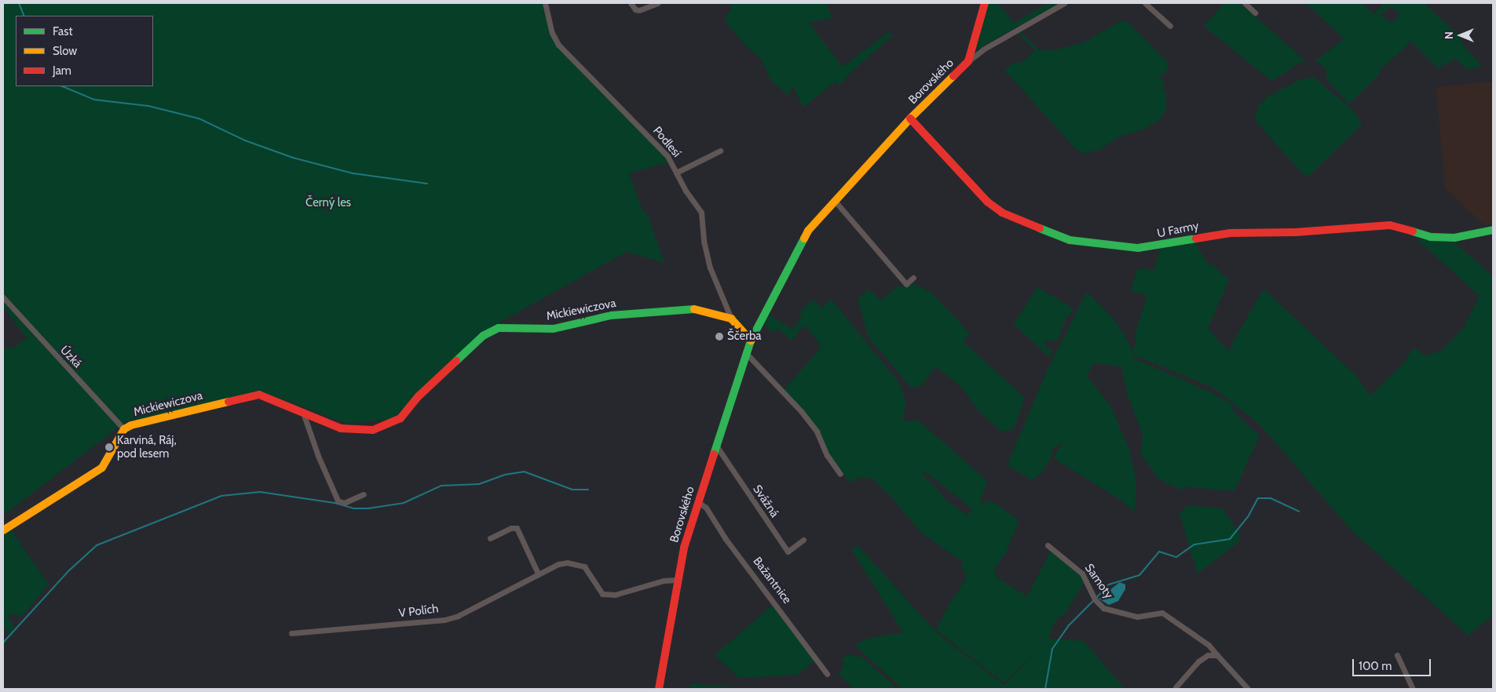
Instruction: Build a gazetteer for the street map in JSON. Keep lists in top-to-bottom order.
{
  "streets": {
    "street": [
      "Borovského",
      "Podlesí",
      "U Farmy",
      "Mickiewiczova",
      "Úzká",
      "Svážná",
      "Bažantnice",
      "Samoty",
      "V Polích"
    ]
  },
  "crossings": [
    ["Borovského", "U Farmy"],
    ["Borovského", "Mickiewiczova"],
    ["Borovského", "Svážná"],
    ["Borovského", "Bažantnice"],
    ["Borovského", "V Polích"],
    ["Podlesí", "Mickiewiczova"],
    ["Mickiewiczova", "Úzká"]
  ],
  "parks": ["Černý les"],
  "places": ["Ščerba", "Karviná, Ráj, pod lesem"],
  "legend": ["Fast", "Slow", "Jam"],
  "scale_bar": "100 m",
  "north": "left"
}
